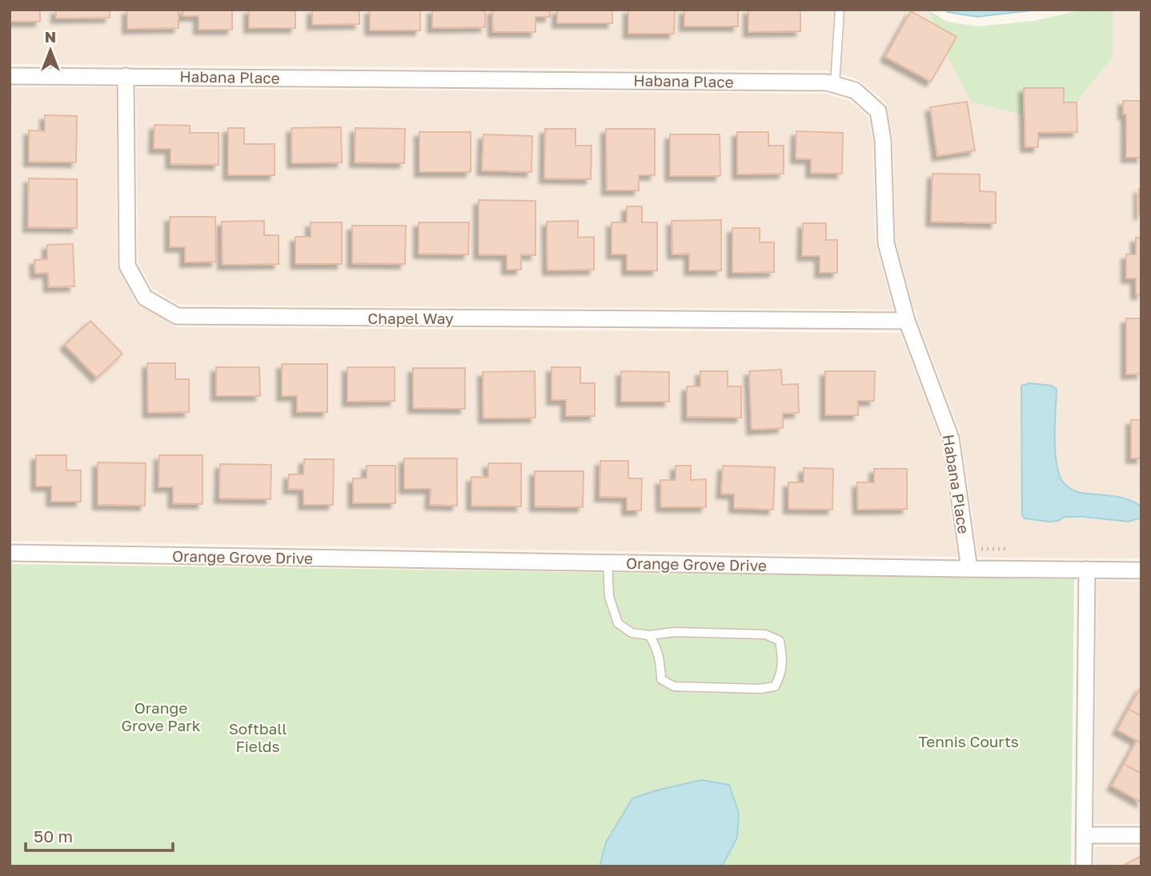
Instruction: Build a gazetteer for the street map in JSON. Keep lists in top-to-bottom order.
{
  "streets": {
    "street": ["Habana Place", "Chapel Way", "Orange Grove Drive"]
  },
  "crossings": [
    ["Habana Place", "Chapel Way"],
    ["Habana Place", "Orange Grove Drive"]
  ],
  "parks": ["Orange Grove Park", "Softball Fields", "Tennis Courts"],
  "scale_bar": "50 m",
  "north": "top"
}
